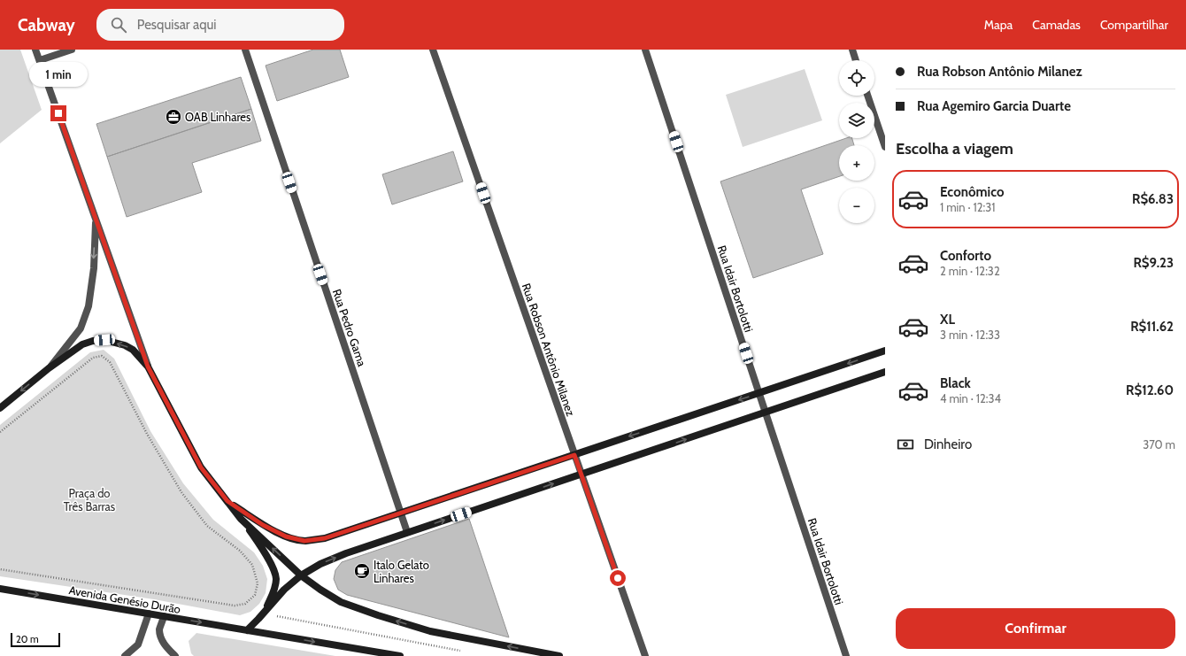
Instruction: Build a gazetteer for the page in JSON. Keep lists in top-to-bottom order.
{
  "streets": {
    "main road": ["Avenida Genésio Durão"],
    "street": ["Rua Idair Bortolotti", "Rua Pedro Gama", "Rua Robson Antônio Milanez"]
  },
  "one_way": ["Avenida Genésio Durão"],
  "parks": ["Praça do Três Barras"],
  "places": {
    "office": ["OAB Linhares"],
    "cafe": ["Italo Gelato Linhares"]
  },
  "scale_bar": "20 m",
  "page": {
    "header": "Cabway",
    "search": "Pesquisar aqui",
    "nav": ["Mapa", "Camadas", "Compartilhar"],
    "banner": ["Rua Robson Antônio Milanez", "Rua Agemiro Garcia Duarte"],
    "map_buttons": ["+", "−"],
    "bubble": "1 min",
    "heading": "Escolha a viagem",
    "list": [
      {
        "name": "Econômico",
        "note": "1 min · 12:31",
        "value": "R$6.83"
      },
      {
        "name": "Conforto",
        "note": "2 min · 12:32",
        "value": "R$9.23"
      },
      {
        "name": "XL",
        "note": "3 min · 12:33",
        "value": "R$11.62"
      },
      {
        "name": "Black",
        "note": "4 min · 12:34",
        "value": "R$12.60"
      }
    ],
    "pay": ["Dinheiro", "370 m"],
    "buttons": "Confirmar",
    "scale": "20 m"
  }
}
